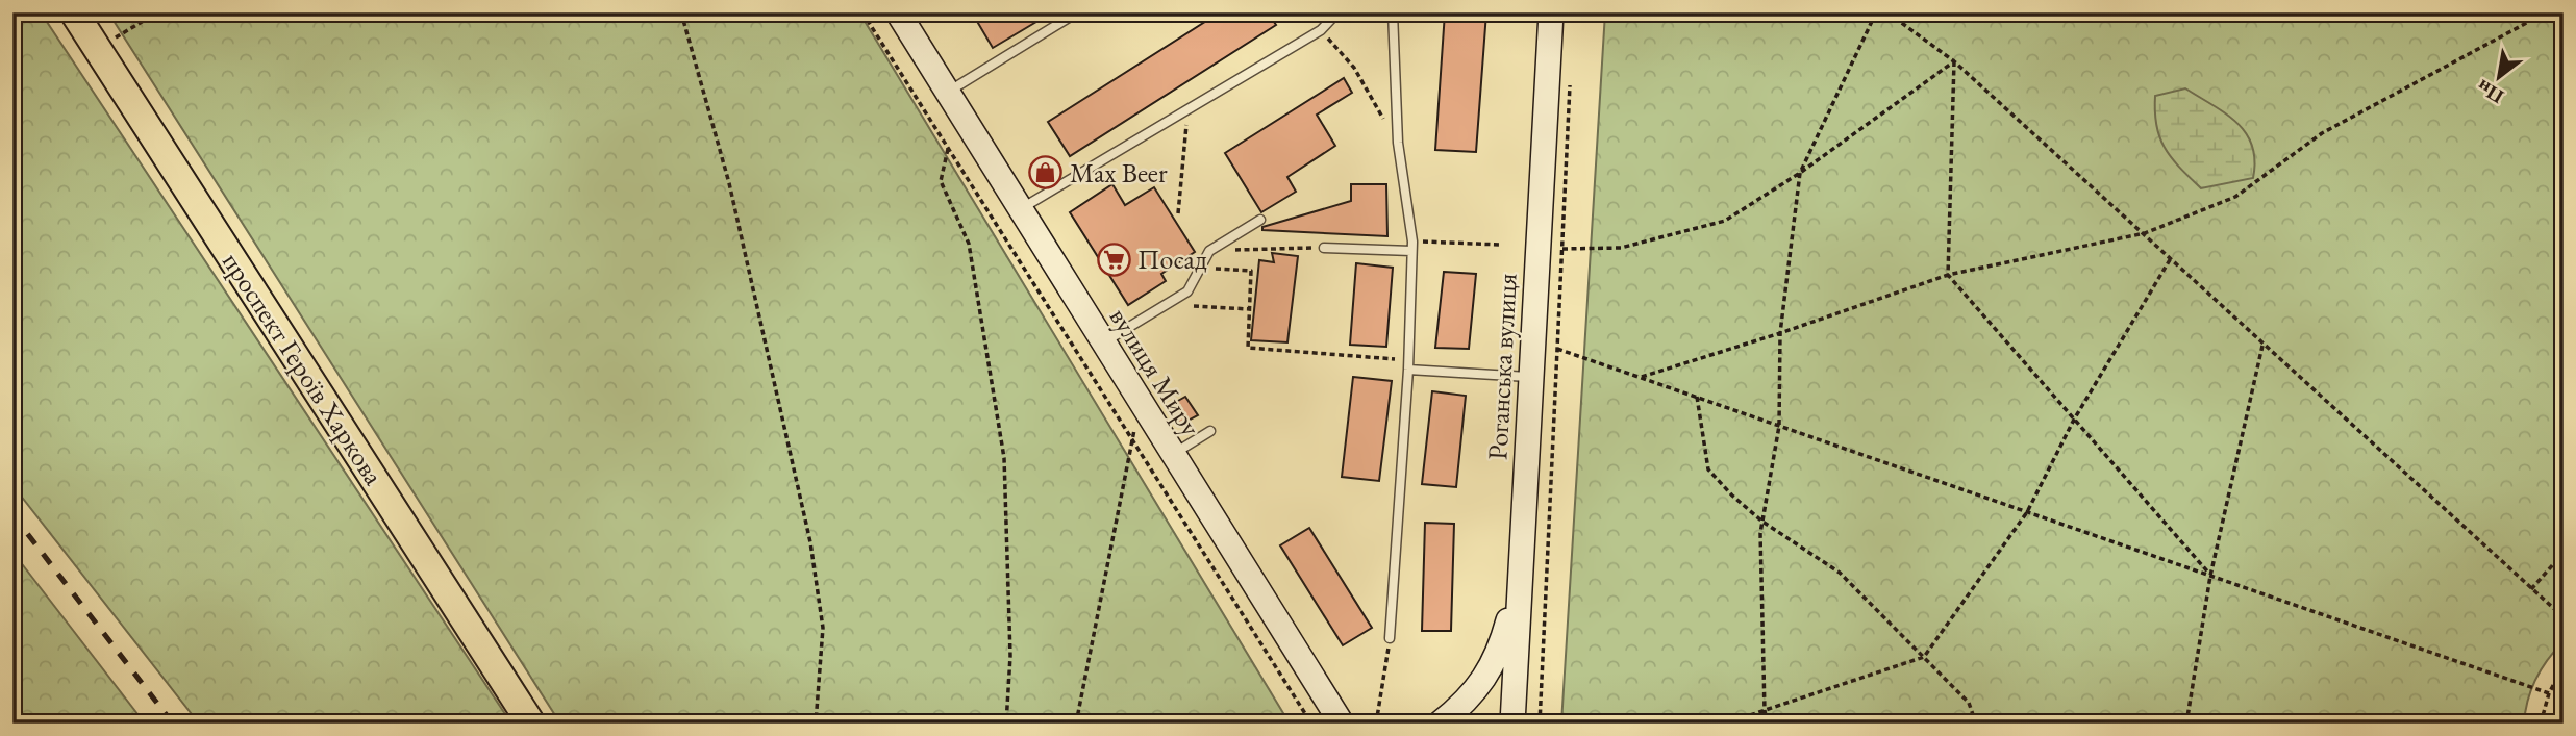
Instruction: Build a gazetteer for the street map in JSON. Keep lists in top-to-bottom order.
{
  "streets": {
    "main road": ["проспект Героїв Харкова"],
    "street": ["Роганська вулиця", "вулиця Миру"]
  },
  "places": {
    "shop": ["Max Beer"],
    "supermarket": ["Посад"]
  },
  "north": "bottom left"
}
